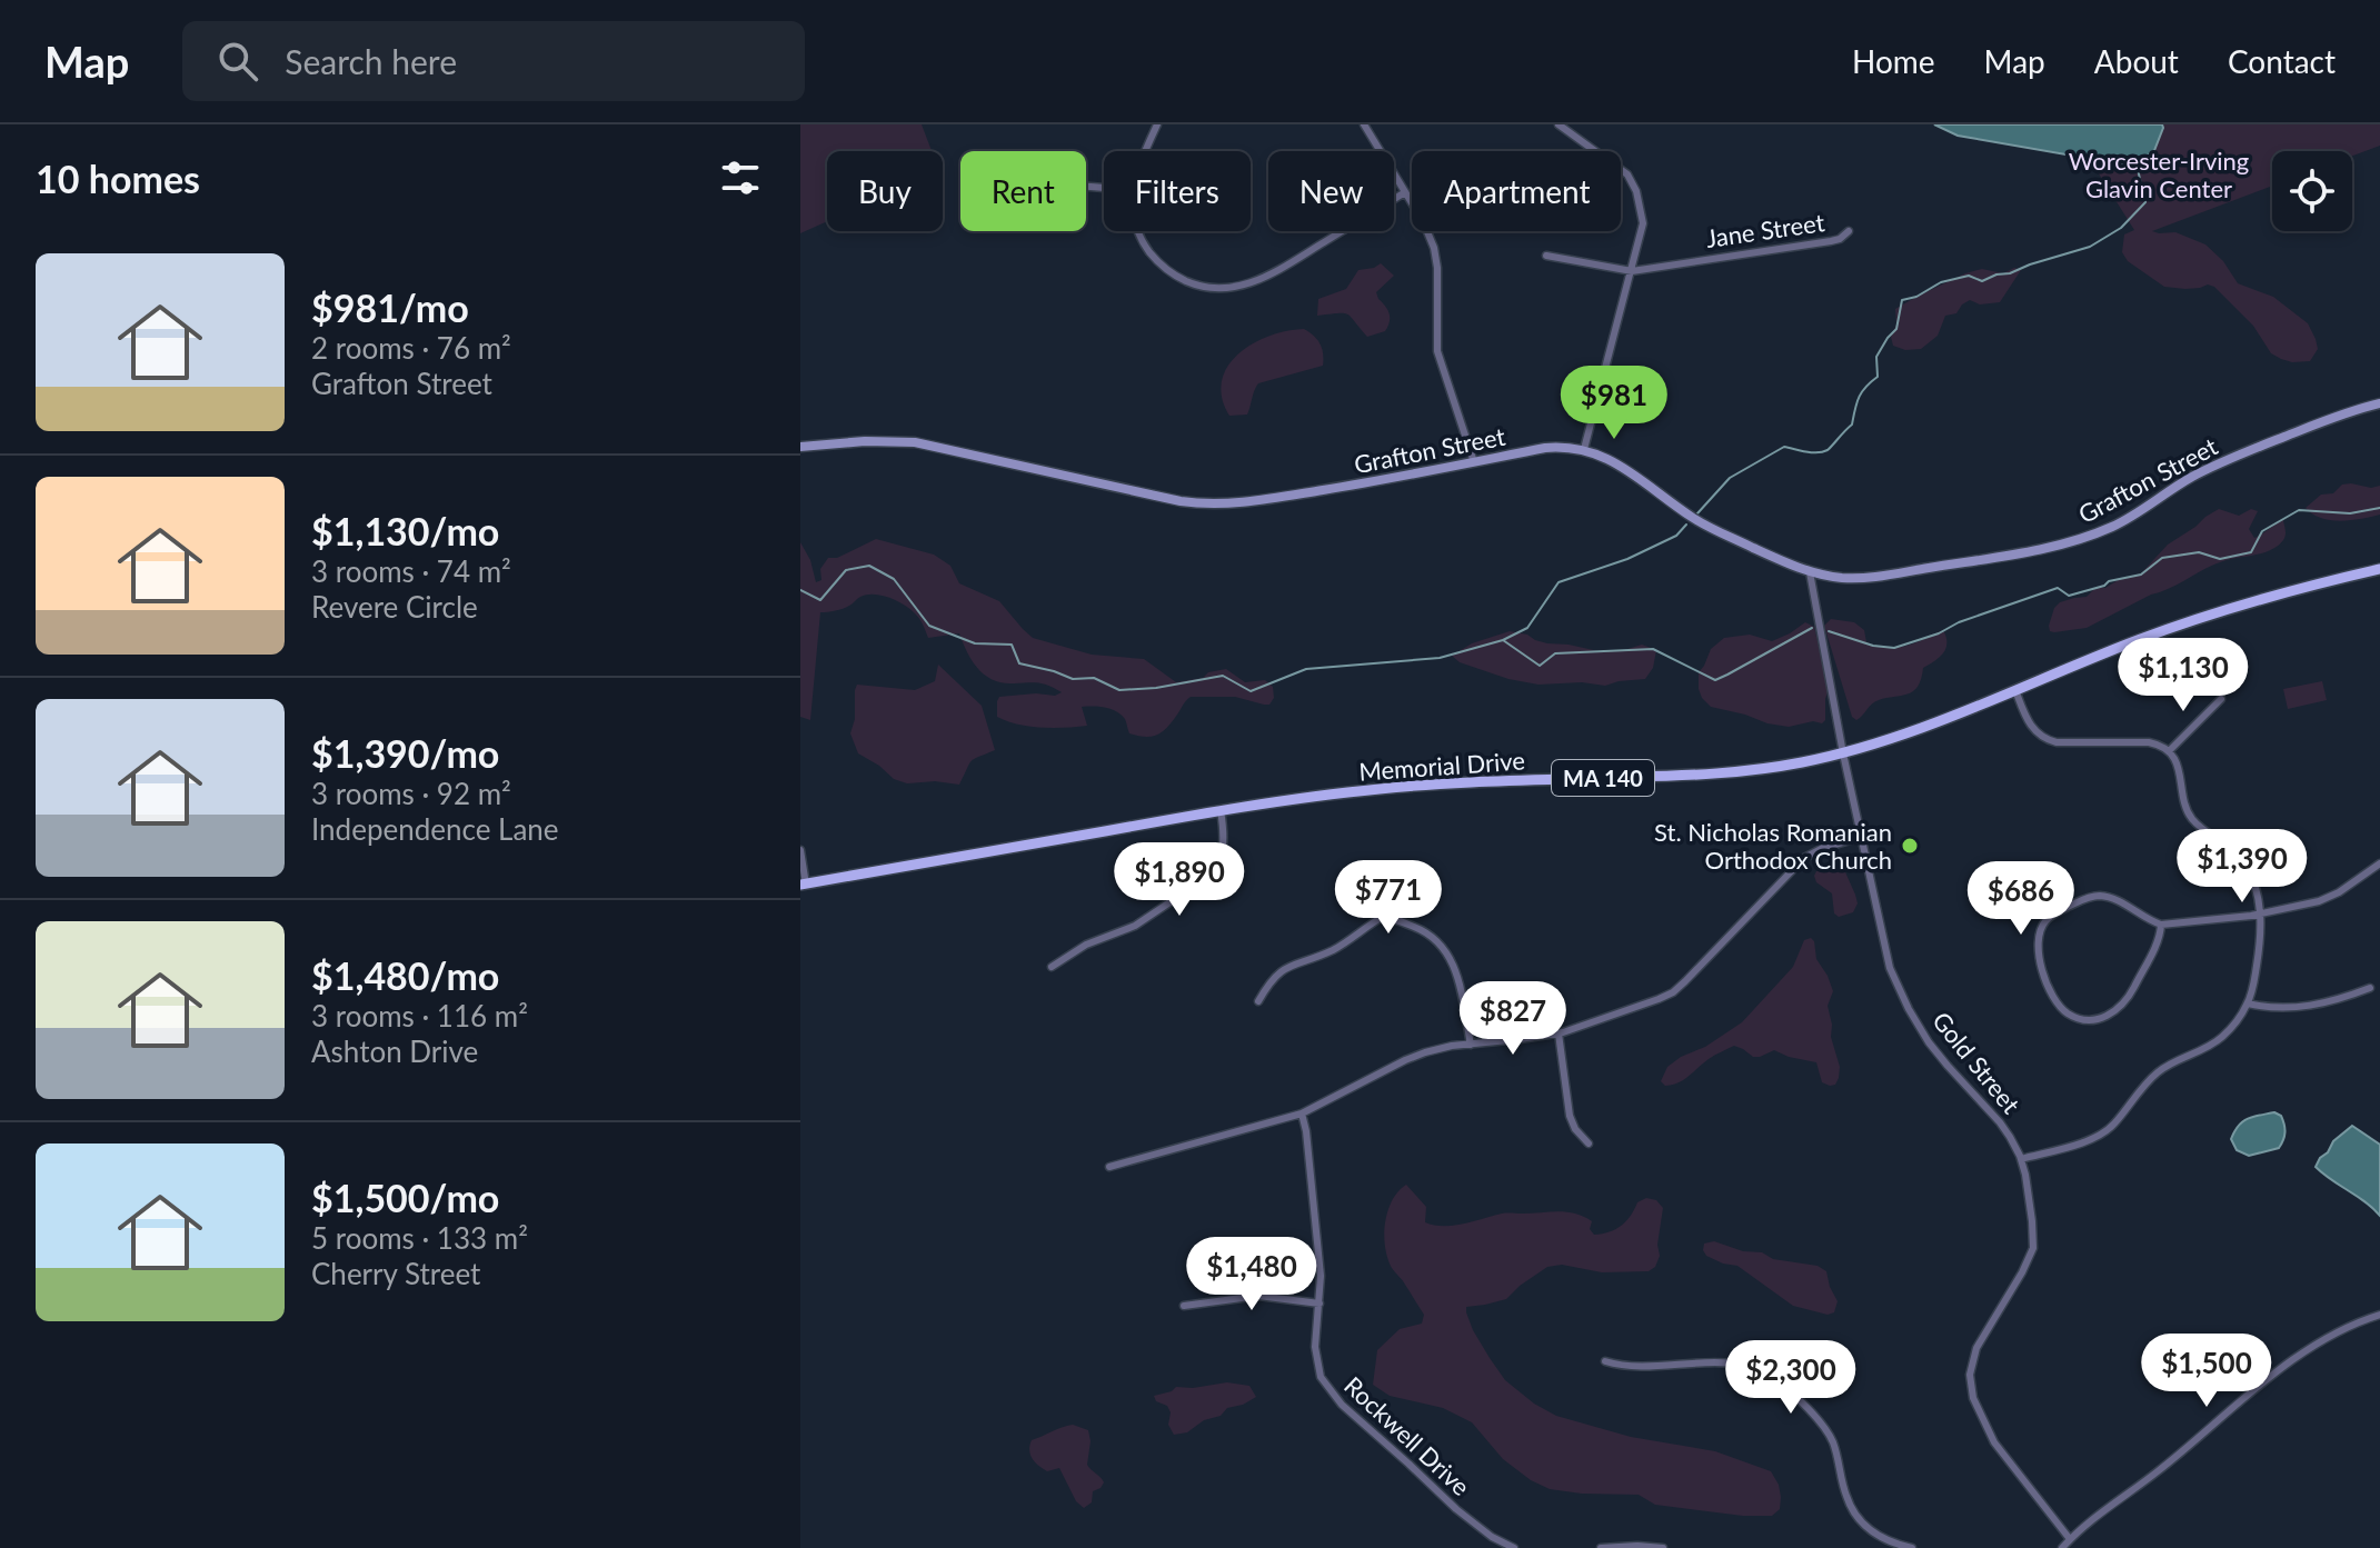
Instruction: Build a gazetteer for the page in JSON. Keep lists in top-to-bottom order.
{
  "streets": {
    "main road": ["Memorial Drive", "MA 140"],
    "street": [
      "Jane Street",
      "Grafton Street",
      "Gold Street",
      "Rockwell Drive"
    ]
  },
  "crossings": [
    ["Grafton Street", "Gold Street"],
    ["Memorial Drive", "Gold Street"]
  ],
  "parks": ["Worcester-Irving Glavin Center"],
  "places": ["St. Nicholas Romanian Orthodox Church"],
  "page": {
    "header": "Map",
    "search": "Search here",
    "nav": [
      "Home",
      "Map",
      "About",
      "Contact"
    ],
    "heading": "10 homes",
    "chip": [
      "Buy",
      "Rent",
      "Filters",
      "New",
      "Apartment"
    ],
    "list": [
      {
        "name": "$981/mo",
        "note": "2 rooms · 76 m² · Grafton Street"
      },
      {
        "name": "$1,130/mo",
        "note": "3 rooms · 74 m² · Revere Circle"
      },
      {
        "name": "$1,390/mo",
        "note": "3 rooms · 92 m² · Independence Lane"
      },
      {
        "name": "$1,480/mo",
        "note": "3 rooms · 116 m² · Ashton Drive"
      },
      {
        "name": "$1,500/mo",
        "note": "5 rooms · 133 m² · Cherry Street"
      }
    ],
    "price": [
      "$981",
      "$1,130",
      "$1,390",
      "$1,890",
      "$771",
      "$686",
      "$827",
      "$1,480",
      "$1,500",
      "$2,300"
    ]
  }
}
